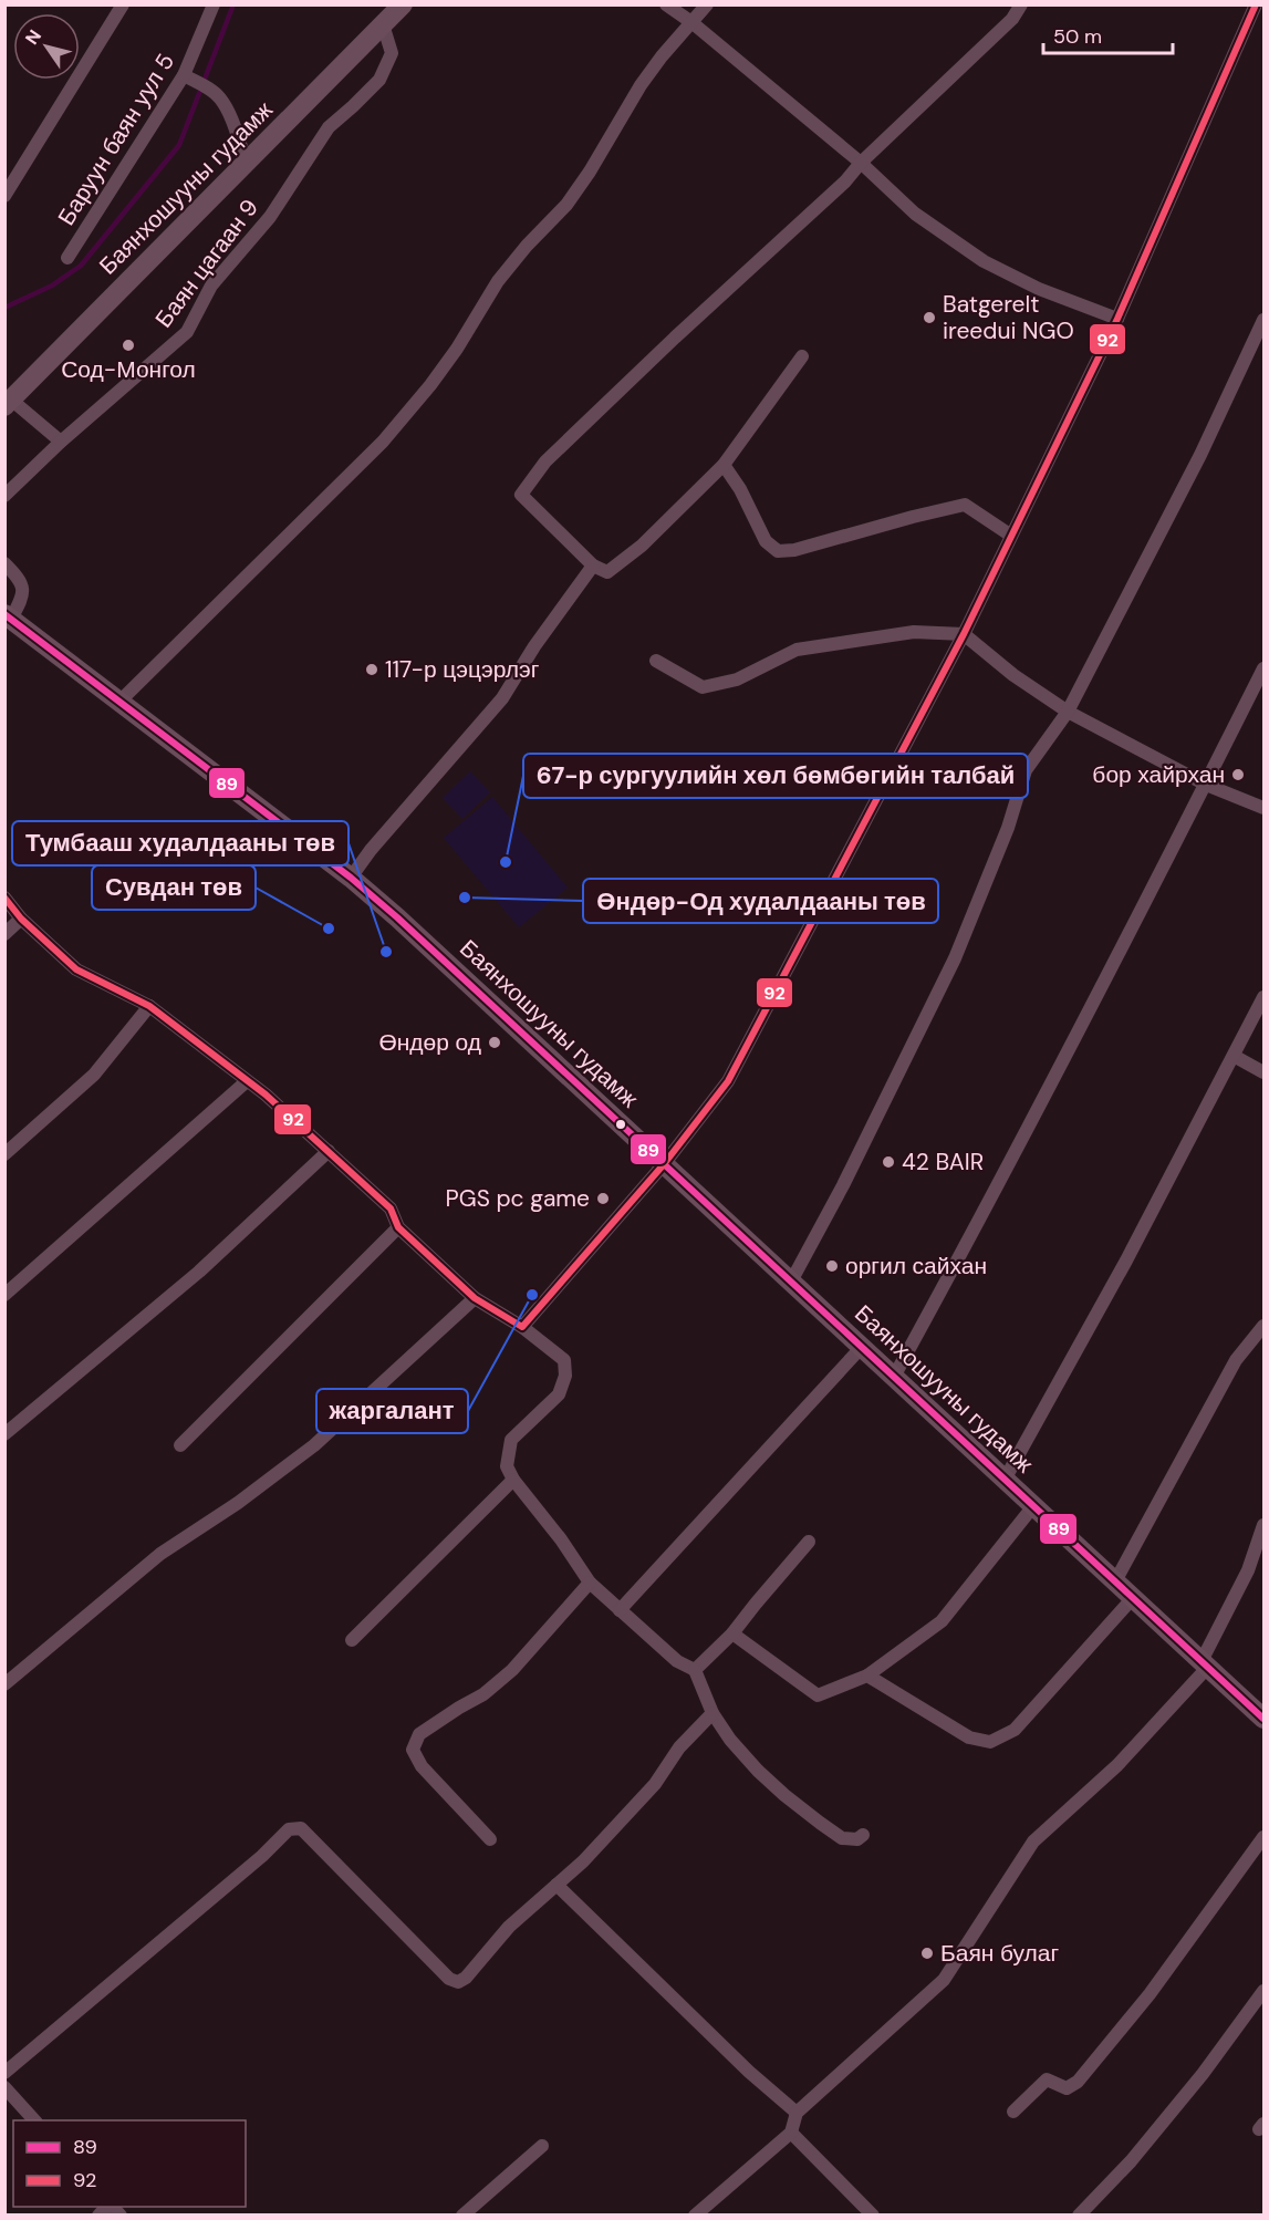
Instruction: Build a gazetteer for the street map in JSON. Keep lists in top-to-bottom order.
{
  "streets": {
    "main road": ["Баянхошууны гудамж"],
    "street": ["Баруун баян уул 5", "Баян цагаан 9"]
  },
  "crossings": [
    ["Баянхошууны гудамж", "Баян цагаан 9"]
  ],
  "places": [
    "Batgerelt ireedui NGO",
    "Сод-Монгол",
    "117-р цэцэрлэг",
    "бор хайрхан",
    "67-р сургуулийн хөл бөмбөгийн талбай",
    "Өндөр-Од худалдааны төв",
    "Сувдан төв",
    "Тумбааш худалдааны төв",
    "Өндөр од",
    "42 BAIR",
    "PGS pc game",
    "оргил сайхан",
    "жаргалант",
    "Баян булаг"
  ],
  "lines": ["transit line 92", "transit line 89"],
  "legend": ["89", "92"],
  "scale_bar": "50 m",
  "north": "top left"
}
